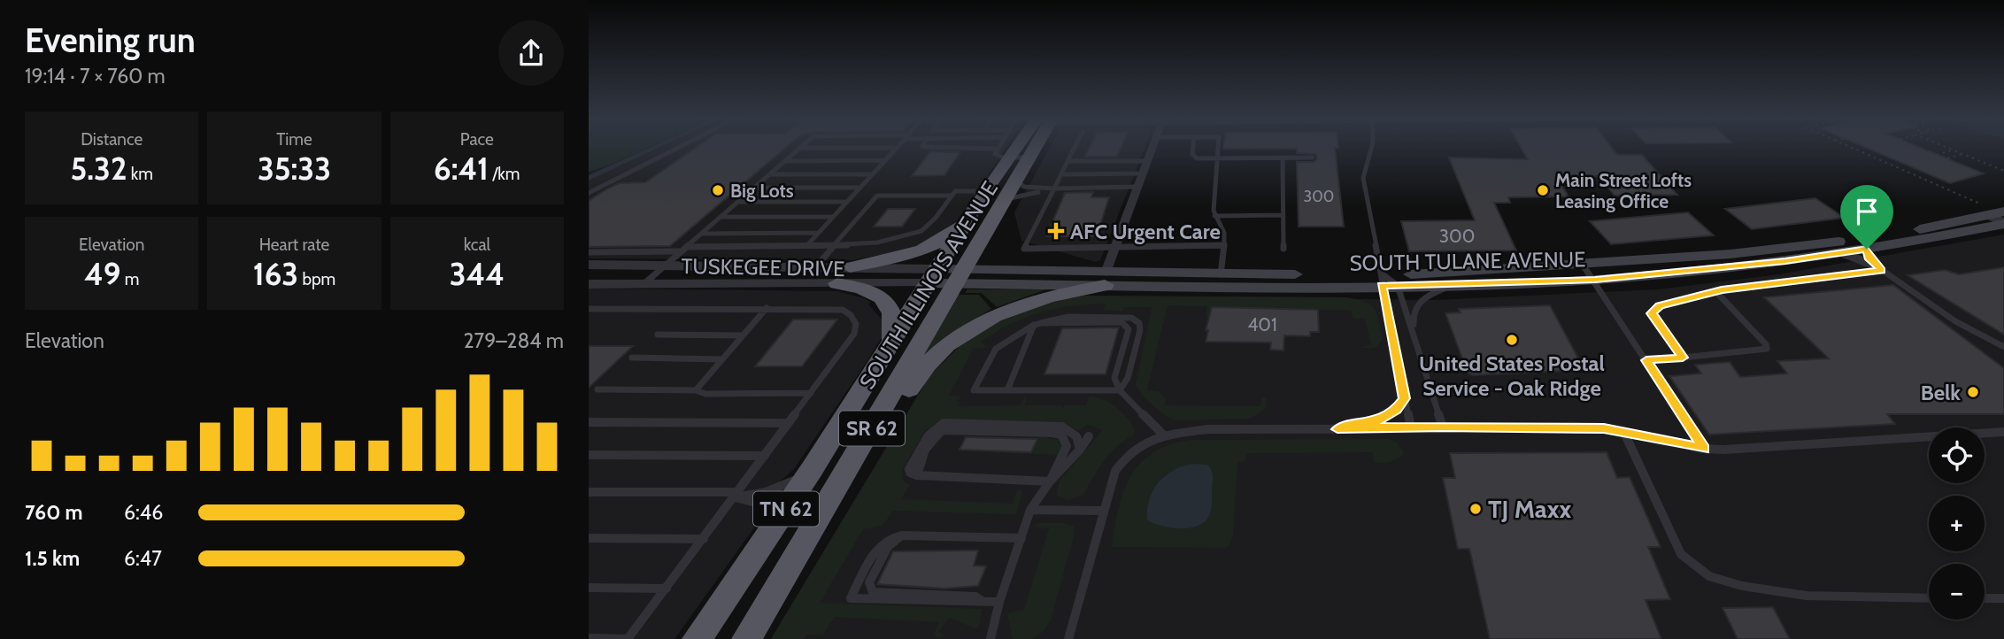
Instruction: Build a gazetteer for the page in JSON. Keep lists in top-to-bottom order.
{
  "streets": {
    "highway": ["SOUTH ILLINOIS AVENUE", "SR 62", "TN 62"],
    "main road": ["SOUTH TULANE AVENUE"],
    "street": ["TUSKEGEE DRIVE"]
  },
  "crossings": [
    ["SOUTH TULANE AVENUE", "TUSKEGEE DRIVE"],
    ["SOUTH TULANE AVENUE", "SOUTH ILLINOIS AVENUE"],
    ["TUSKEGEE DRIVE", "SOUTH ILLINOIS AVENUE"]
  ],
  "places": {
    "other": [
      "Big Lots",
      "Main Street Lofts Leasing Office",
      "United States Postal Service - Oak Ridge",
      "Belk",
      "TJ Maxx"
    ],
    "health": ["AFC Urgent Care"]
  },
  "house_numbers": ["300", "300", "401"],
  "page": {
    "heading": ["Evening run", "19:14 · 7 × 760 m"],
    "stats": [
      ["Distance", "5.32 km"],
      ["Time", "35:33"],
      ["Pace", "6:41 /km"],
      ["Elevation", "49 m"],
      ["Heart rate", "163 bpm"],
      ["kcal", "344"]
    ],
    "chart": ["Elevation", "279–284 m"],
    "map_buttons": ["+", "−"],
    "list": [
      {
        "name": "760 m",
        "note": "6:46"
      },
      {
        "name": "1.5 km",
        "note": "6:47"
      }
    ]
  }
}
